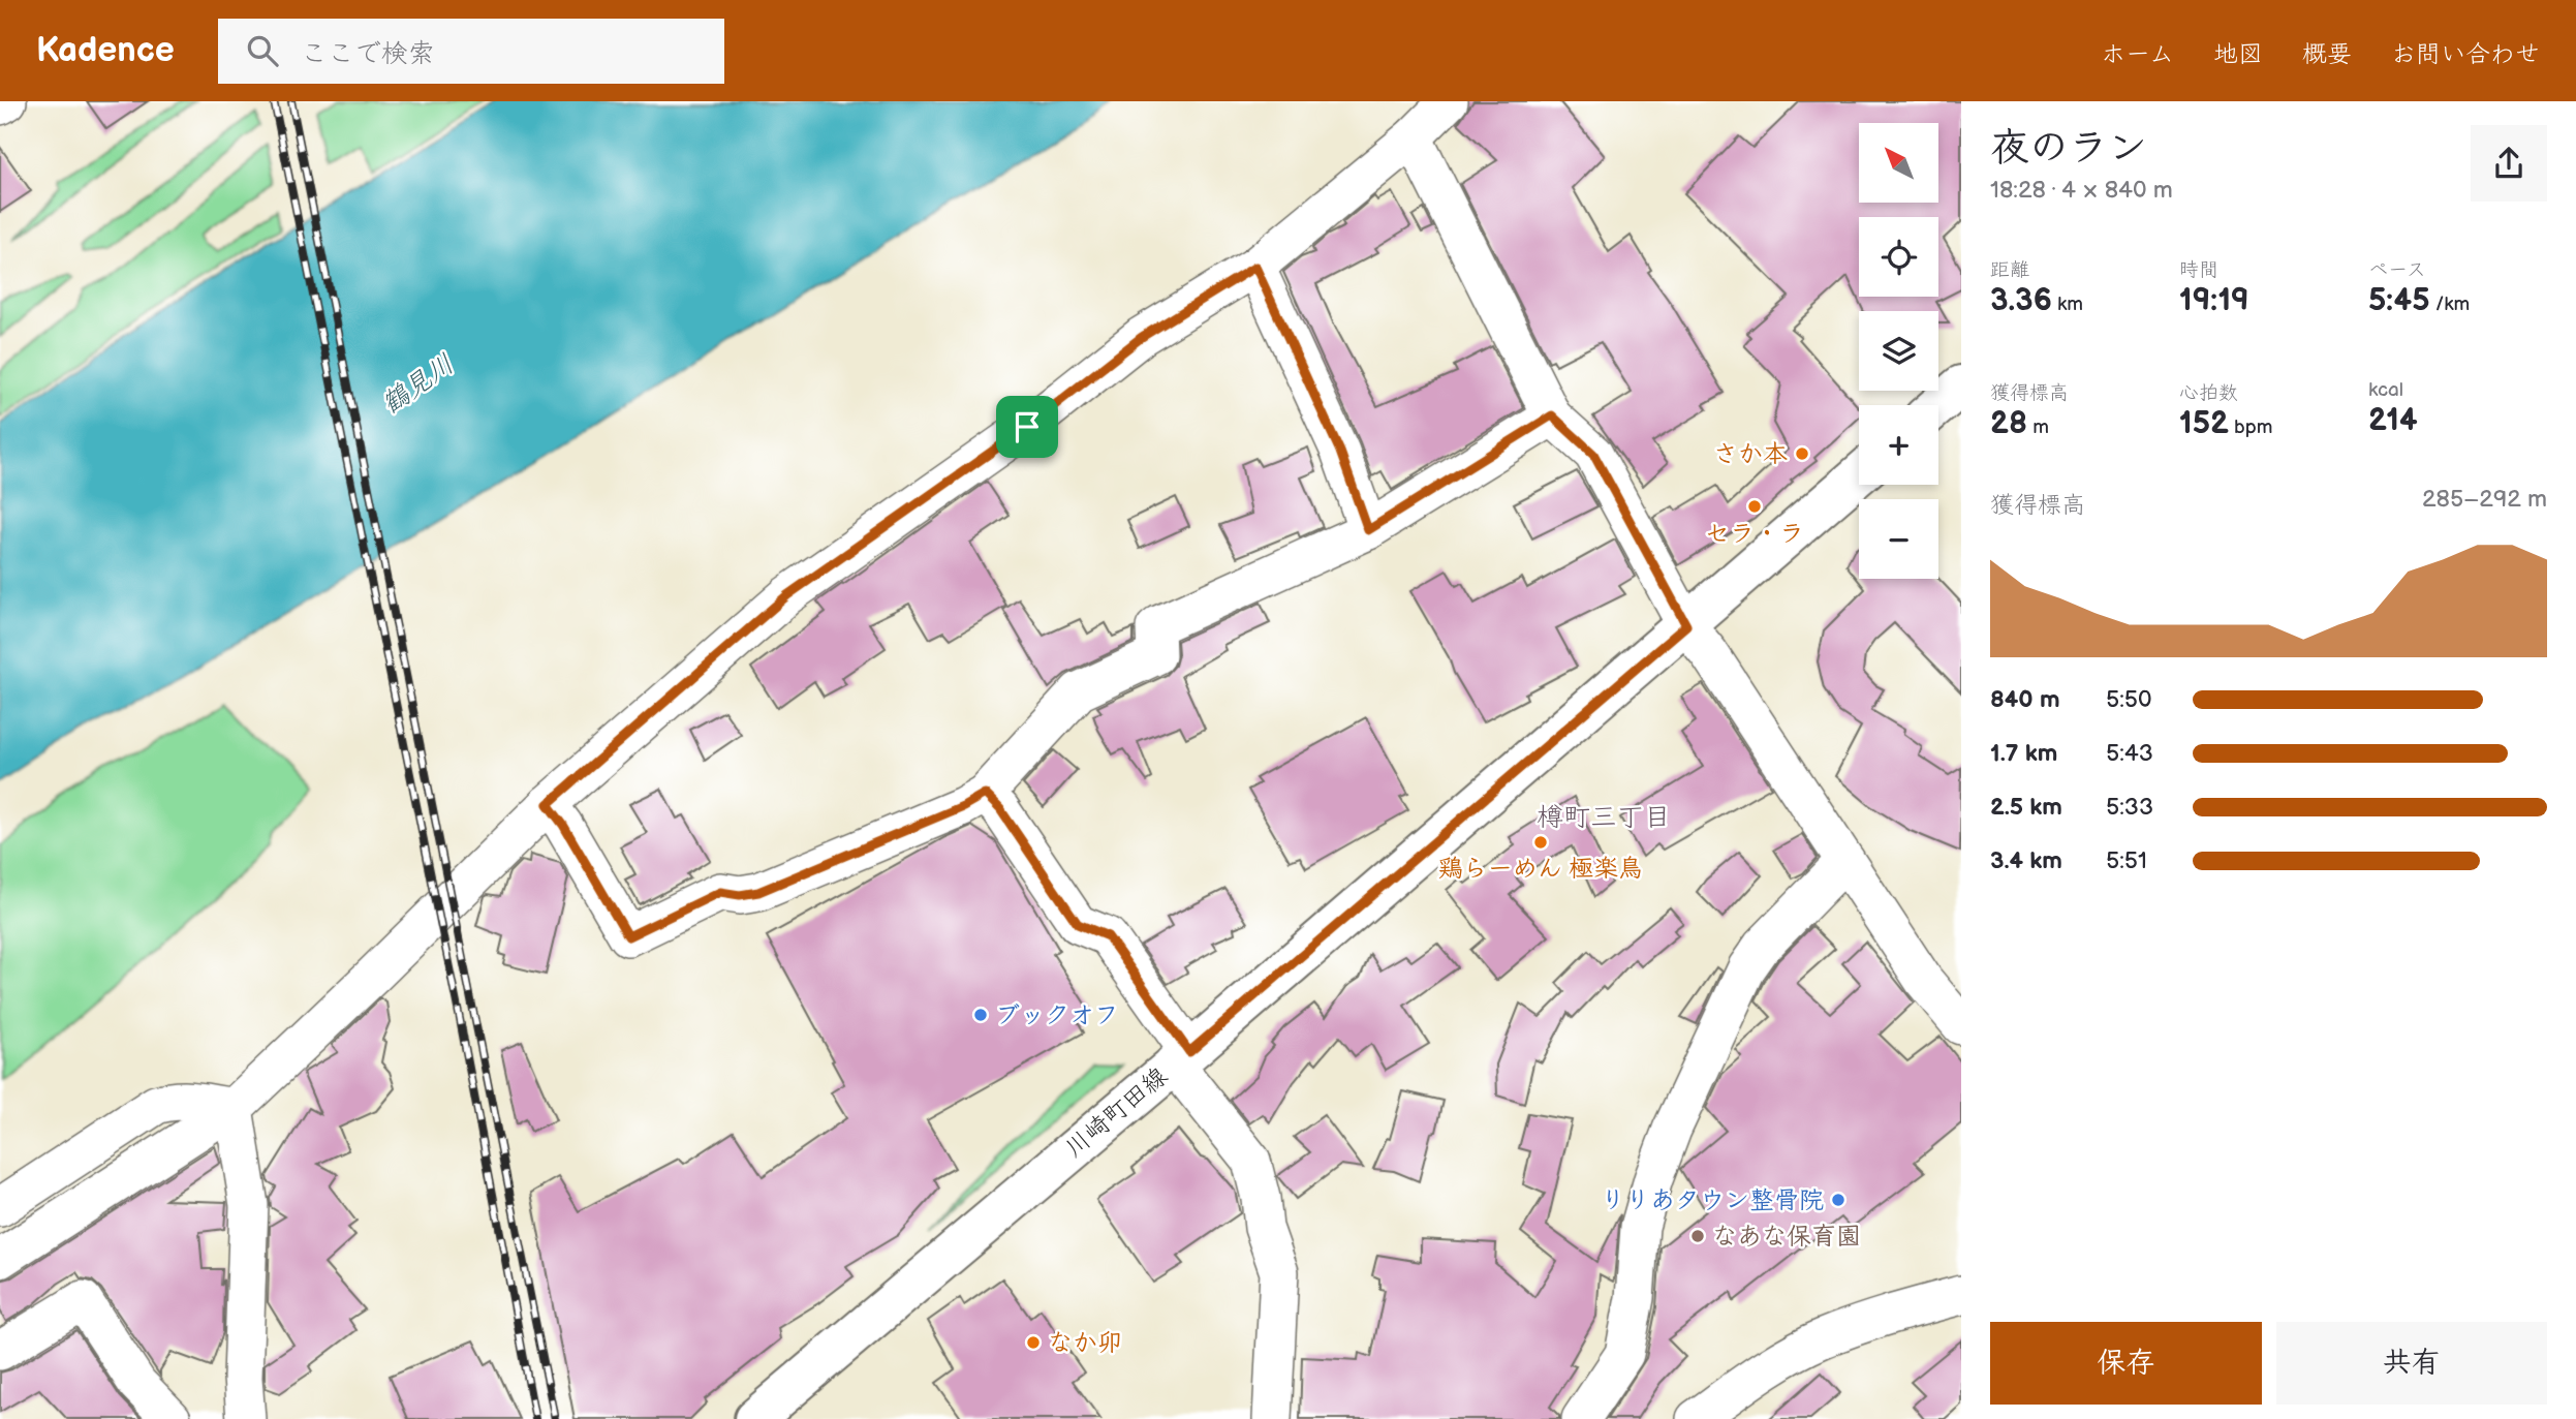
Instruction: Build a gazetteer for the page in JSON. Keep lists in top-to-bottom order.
{
  "streets": {
    "main road": ["川崎町田線"]
  },
  "districts": ["樽町三丁目"],
  "water": ["鶴見川"],
  "places": [
    "さか本",
    "セラ・ラ",
    "鶏らーめん 極楽鳥",
    "ブックオフ",
    "りりあタウン整骨院",
    "なあな保育園",
    "なか卯"
  ],
  "north": "top left",
  "page": {
    "header": "Kadence",
    "search": "ここで検索",
    "nav": [
      "ホーム",
      "地図",
      "概要",
      "お問い合わせ"
    ],
    "heading": ["夜のラン", "18:28 · 4 × 840 m"],
    "map_buttons": ["+", "−"],
    "stats": [
      ["距離", "3.36 km"],
      ["時間", "19:19"],
      ["ペース", "5:45 /km"],
      ["獲得標高", "28 m"],
      ["心拍数", "152 bpm"],
      ["kcal", "214"]
    ],
    "chart": ["獲得標高", "285–292 m"],
    "list": [
      {
        "name": "840 m",
        "note": "5:50"
      },
      {
        "name": "1.7 km",
        "note": "5:43"
      },
      {
        "name": "2.5 km",
        "note": "5:33"
      },
      {
        "name": "3.4 km",
        "note": "5:51"
      }
    ],
    "buttons": ["保存", "共有"]
  }
}
